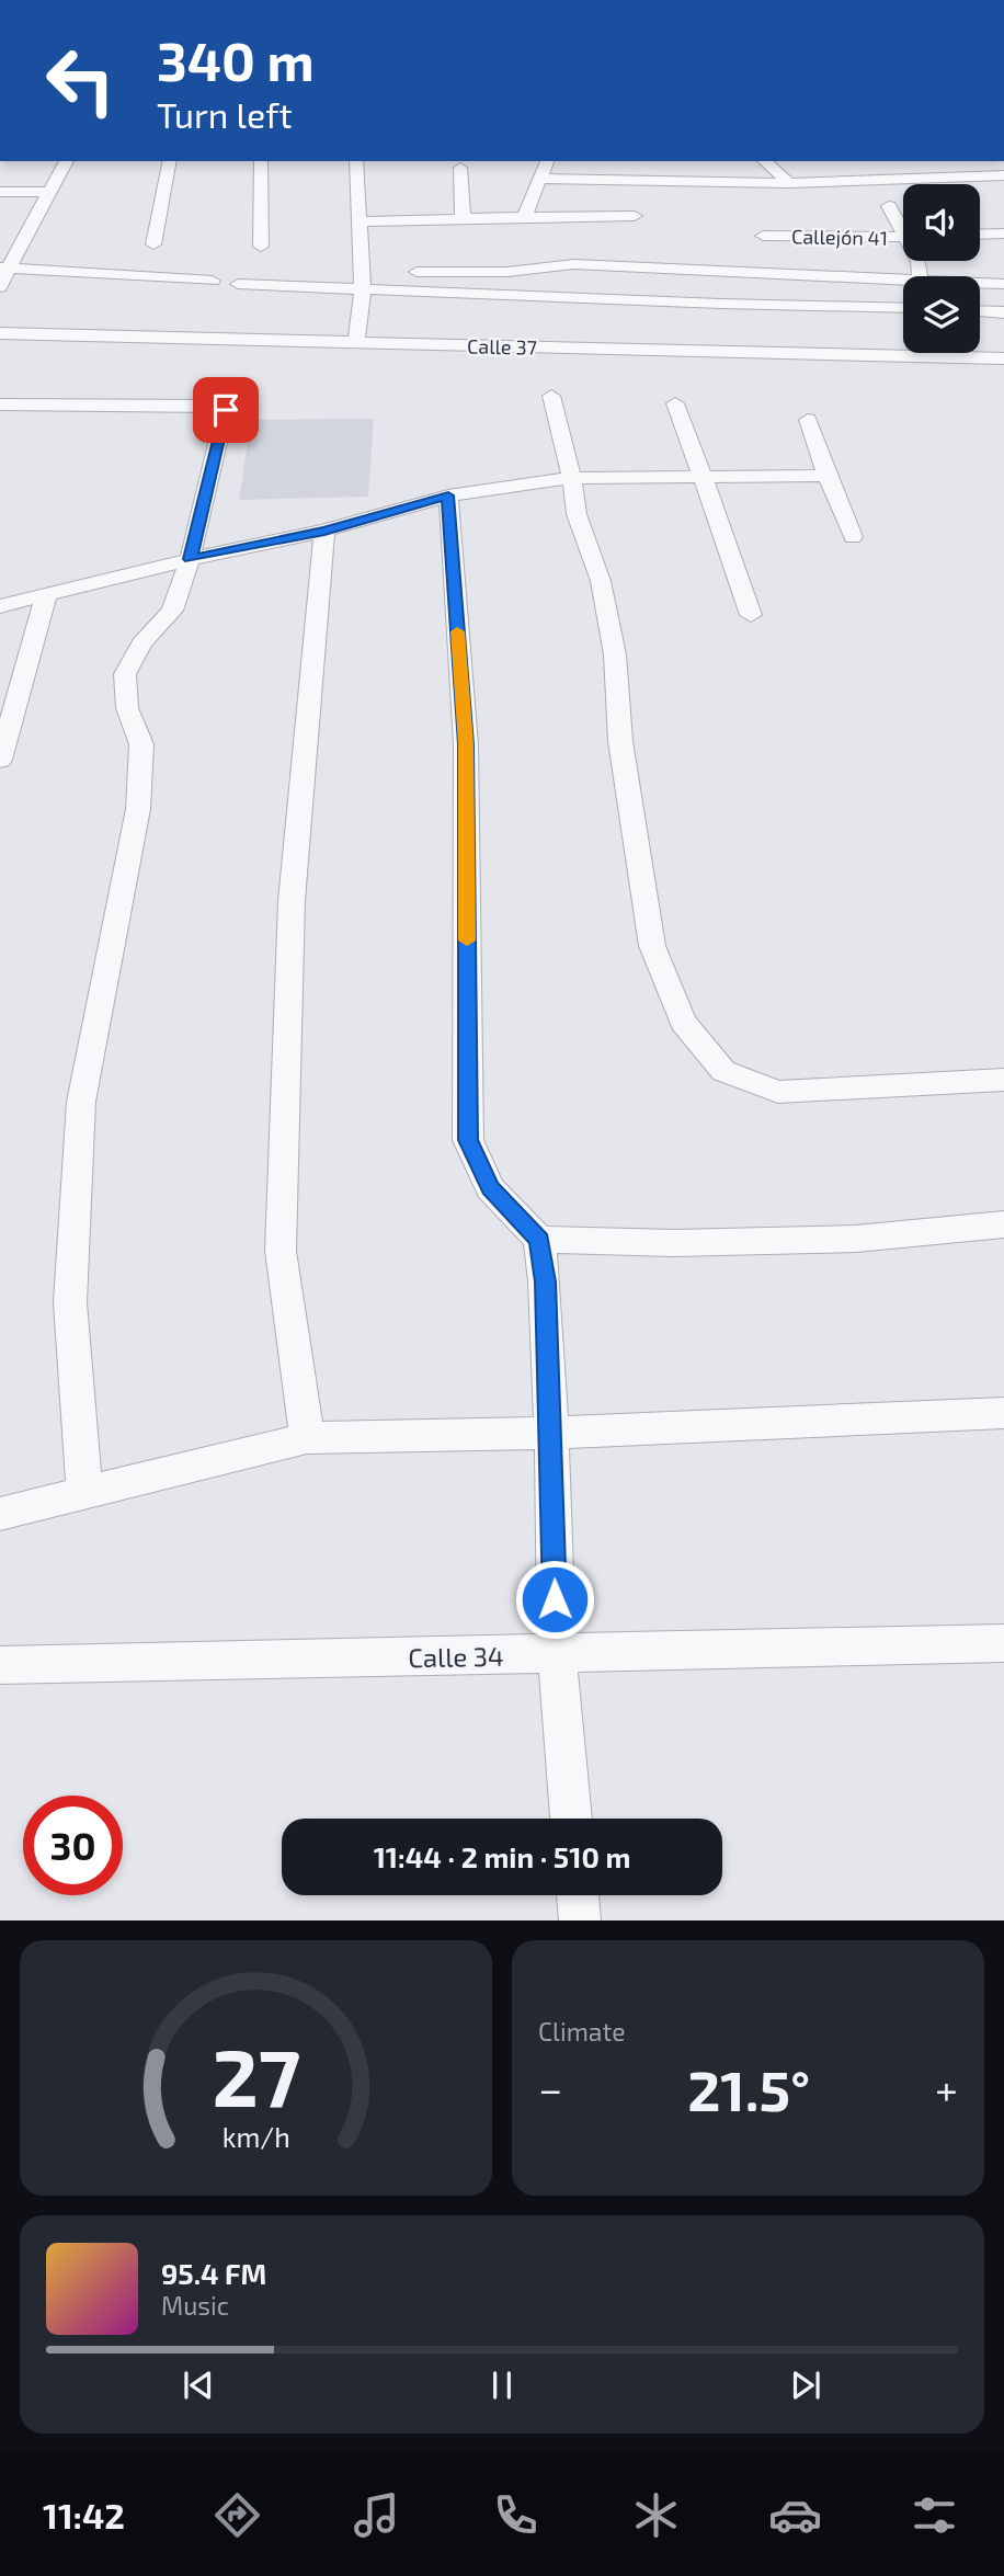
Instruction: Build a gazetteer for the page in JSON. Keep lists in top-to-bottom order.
{
  "streets": {
    "street": ["Callejón 41", "Calle 37", "Calle 34"]
  },
  "page": {
    "turn": ["340 m", "Turn left"],
    "limit": "30",
    "trip": "11:44 · 2 min · 510 m",
    "tile": "Climate",
    "heat": ["−", "21.5°", "+"],
    "song": ["95.4 FM", "Music"],
    "tabs": "11:42",
    "gauge": ["27", "km/h"]
  }
}
